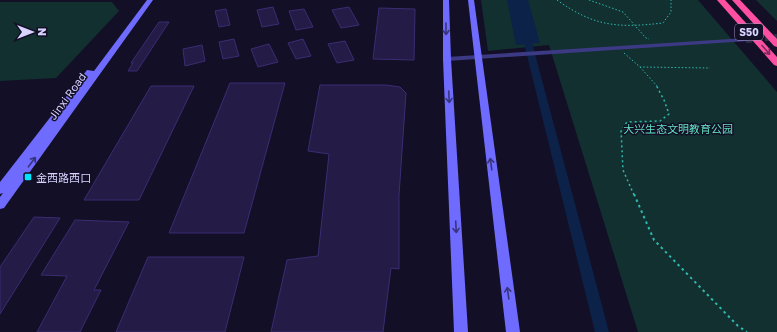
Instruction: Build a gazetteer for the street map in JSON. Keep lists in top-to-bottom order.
{
  "streets": {
    "highway": ["S50"],
    "main road": ["Jinxi Road"]
  },
  "parks": ["大兴生态文明教育公园"],
  "places": {
    "transit": ["金西路西口"]
  },
  "north": "right"
}
